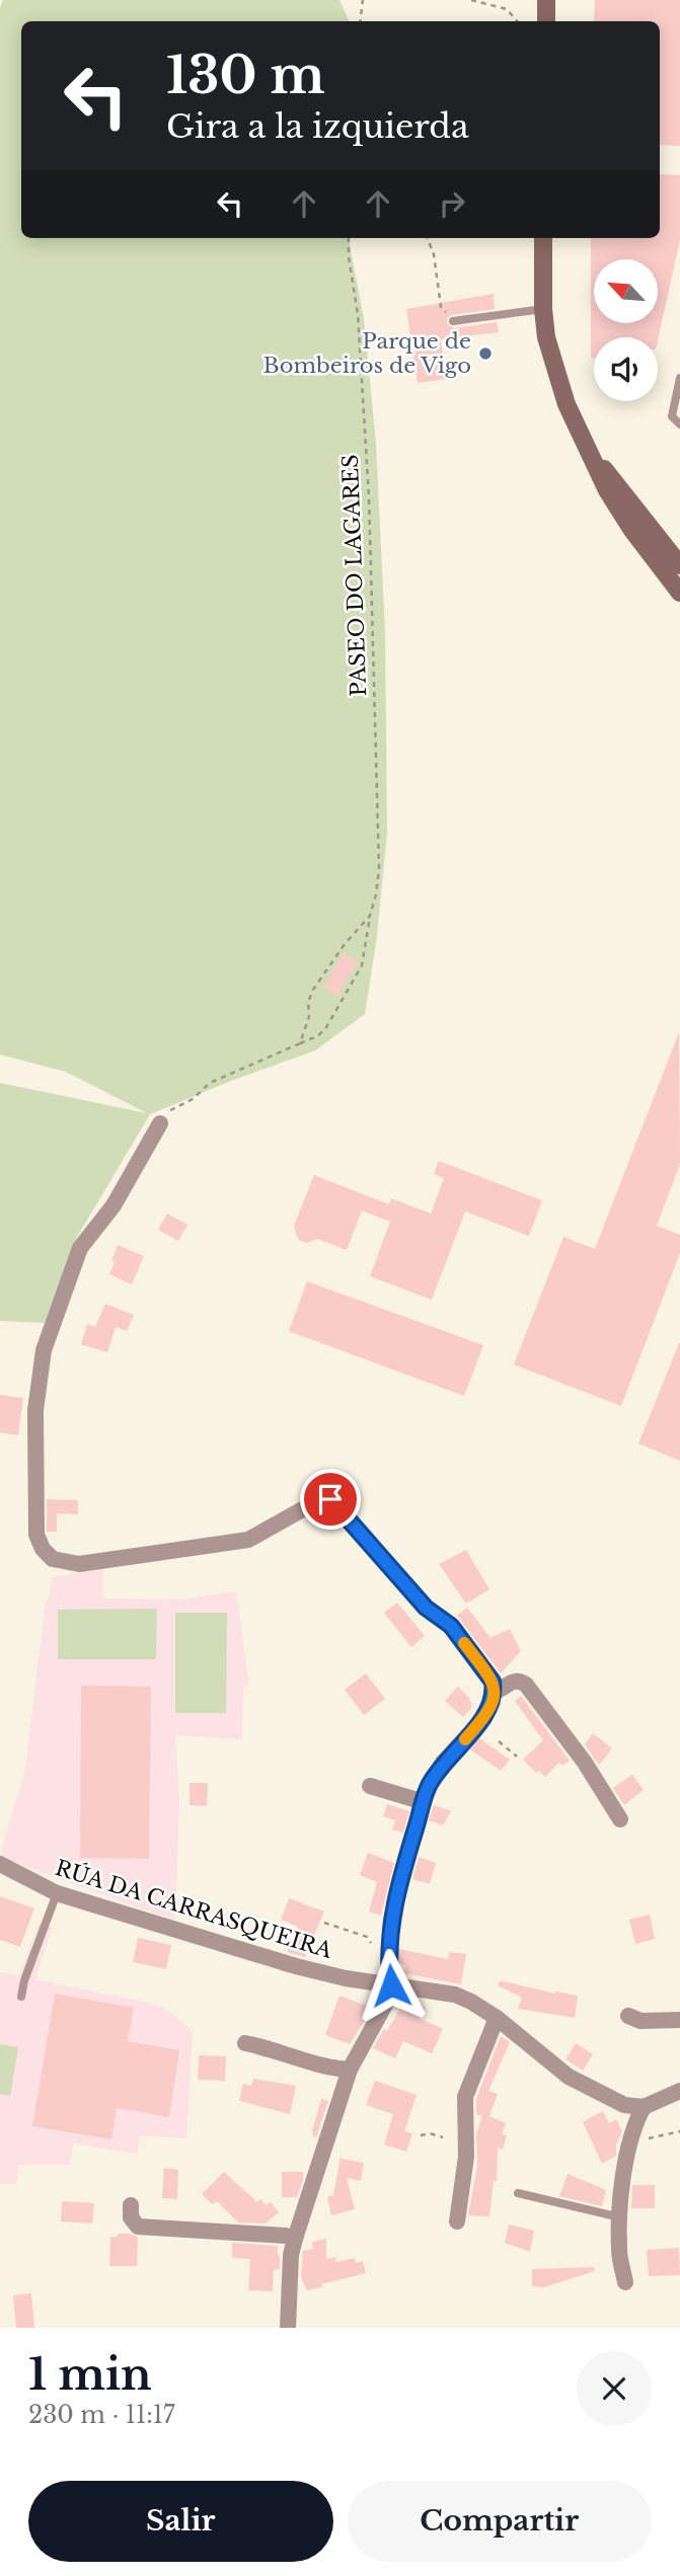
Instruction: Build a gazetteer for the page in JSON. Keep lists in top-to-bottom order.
{
  "streets": {
    "street": ["RÚA DA CARRASQUEIRA"],
    "path": ["PASEO DO LAGARES"]
  },
  "places": ["Parque de Bombeiros de Vigo"],
  "north": "top left",
  "page": {
    "turn": ["130 m", "Gira a la izquierda"],
    "heading": ["1 min", "230 m · 11:17"],
    "buttons": ["Salir", "Compartir"]
  }
}
